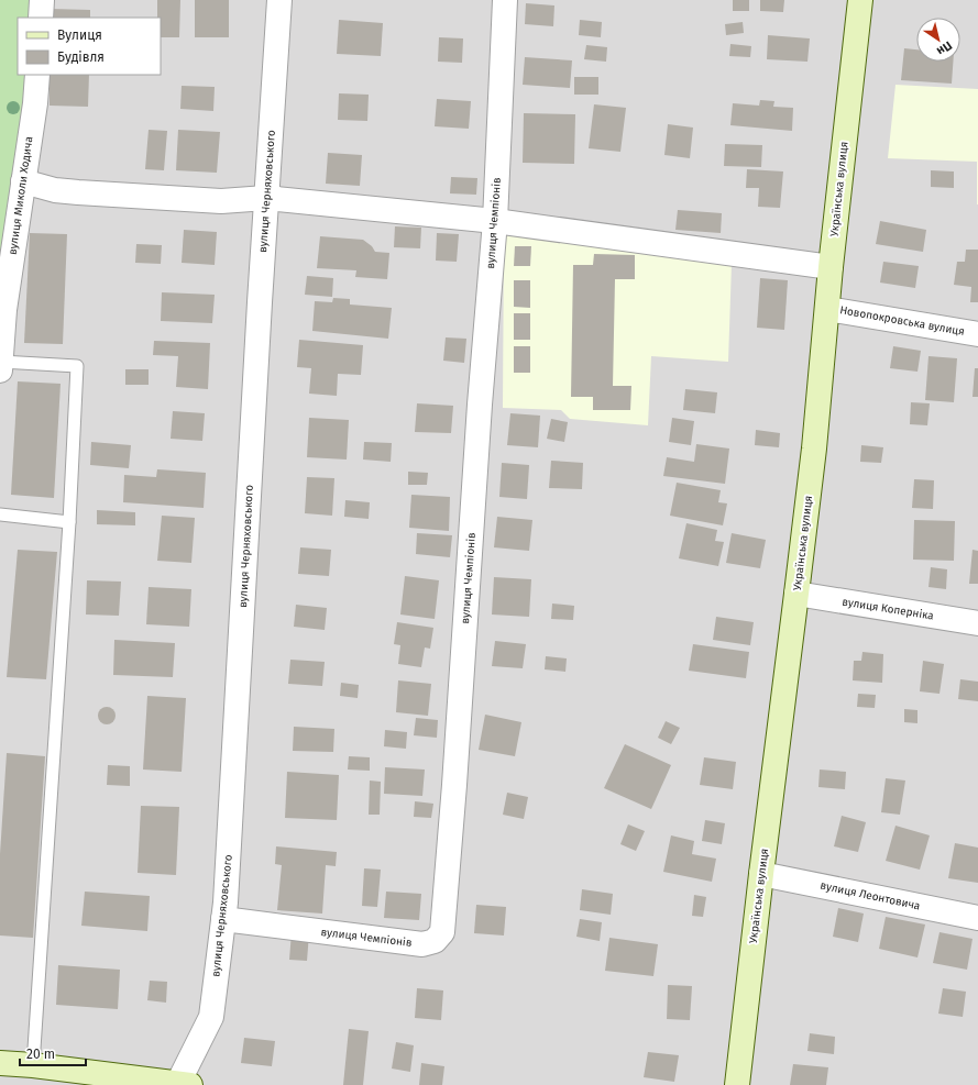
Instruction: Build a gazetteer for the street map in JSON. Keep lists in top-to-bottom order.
{
  "streets": {
    "main road": ["Українська вулиця"],
    "street": [
      "вулиця Черняховського",
      "вулиця Миколи Ходича",
      "вулиця Чемпіонів",
      "Новопокровська вулиця",
      "вулиця Коперніка",
      "вулиця Леонтовича"
    ]
  },
  "crossings": [
    ["Українська вулиця", "Новопокровська вулиця"],
    ["Українська вулиця", "вулиця Коперніка"],
    ["Українська вулиця", "вулиця Леонтовича"],
    ["вулиця Черняховського", "вулиця Чемпіонів"]
  ],
  "legend": ["Вулиця", "Будівля"],
  "scale_bar": "20 m",
  "north": "bottom right"
}
